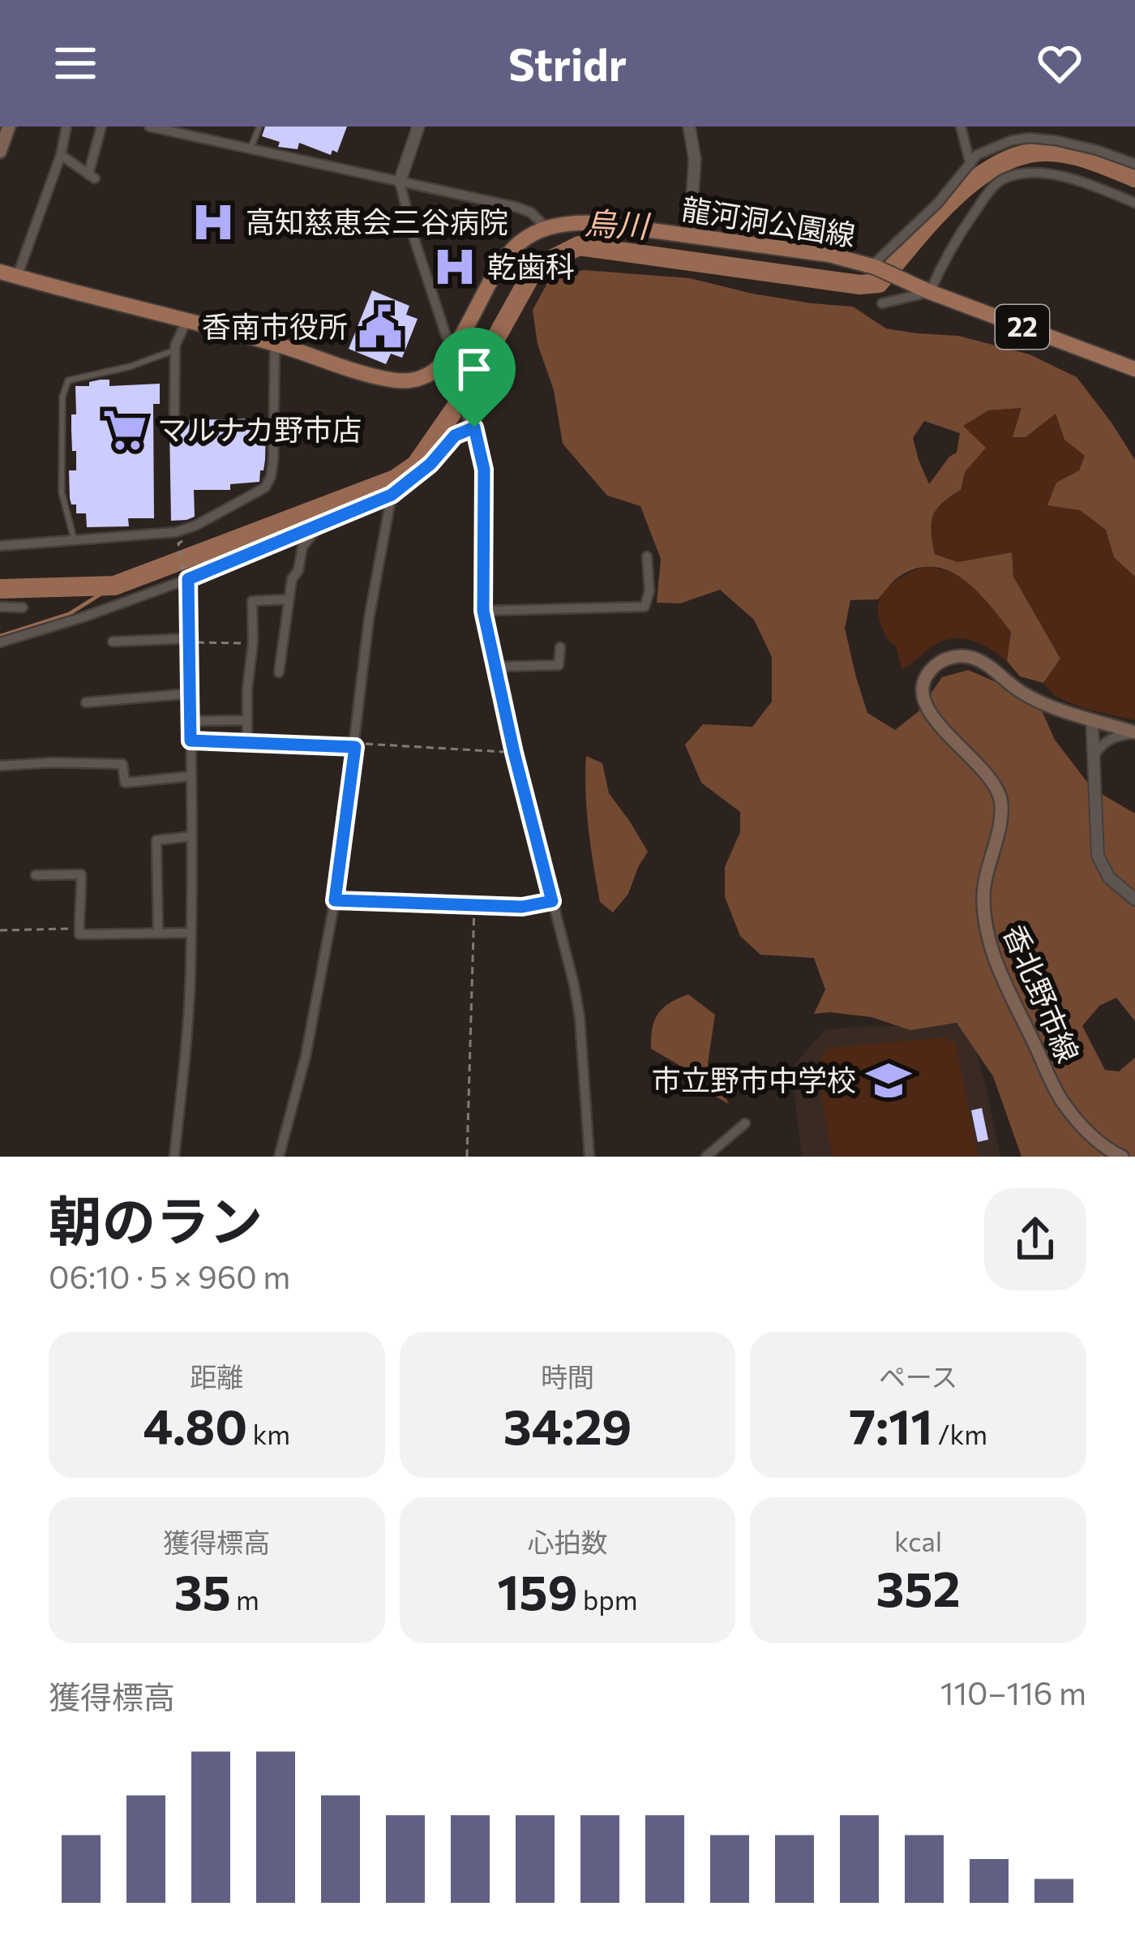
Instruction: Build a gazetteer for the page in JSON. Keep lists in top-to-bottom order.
{
  "streets": {
    "main road": ["龍河洞公園線", "22", "香北野市線"]
  },
  "water": ["烏川"],
  "places": {
    "hospital": ["高知慈恵会三谷病院", "乾歯科"],
    "public building": ["香南市役所"],
    "supermarket": ["マルナカ野市店"],
    "school or university": ["市立野市中学校"]
  },
  "page": {
    "header": "Stridr",
    "heading": ["朝のラン", "06:10 · 5 × 960 m"],
    "stats": [
      ["距離", "4.80 km"],
      ["時間", "34:29"],
      ["ペース", "7:11 /km"],
      ["獲得標高", "35 m"],
      ["心拍数", "159 bpm"],
      ["kcal", "352"]
    ],
    "chart": ["獲得標高", "110–116 m"]
  }
}
